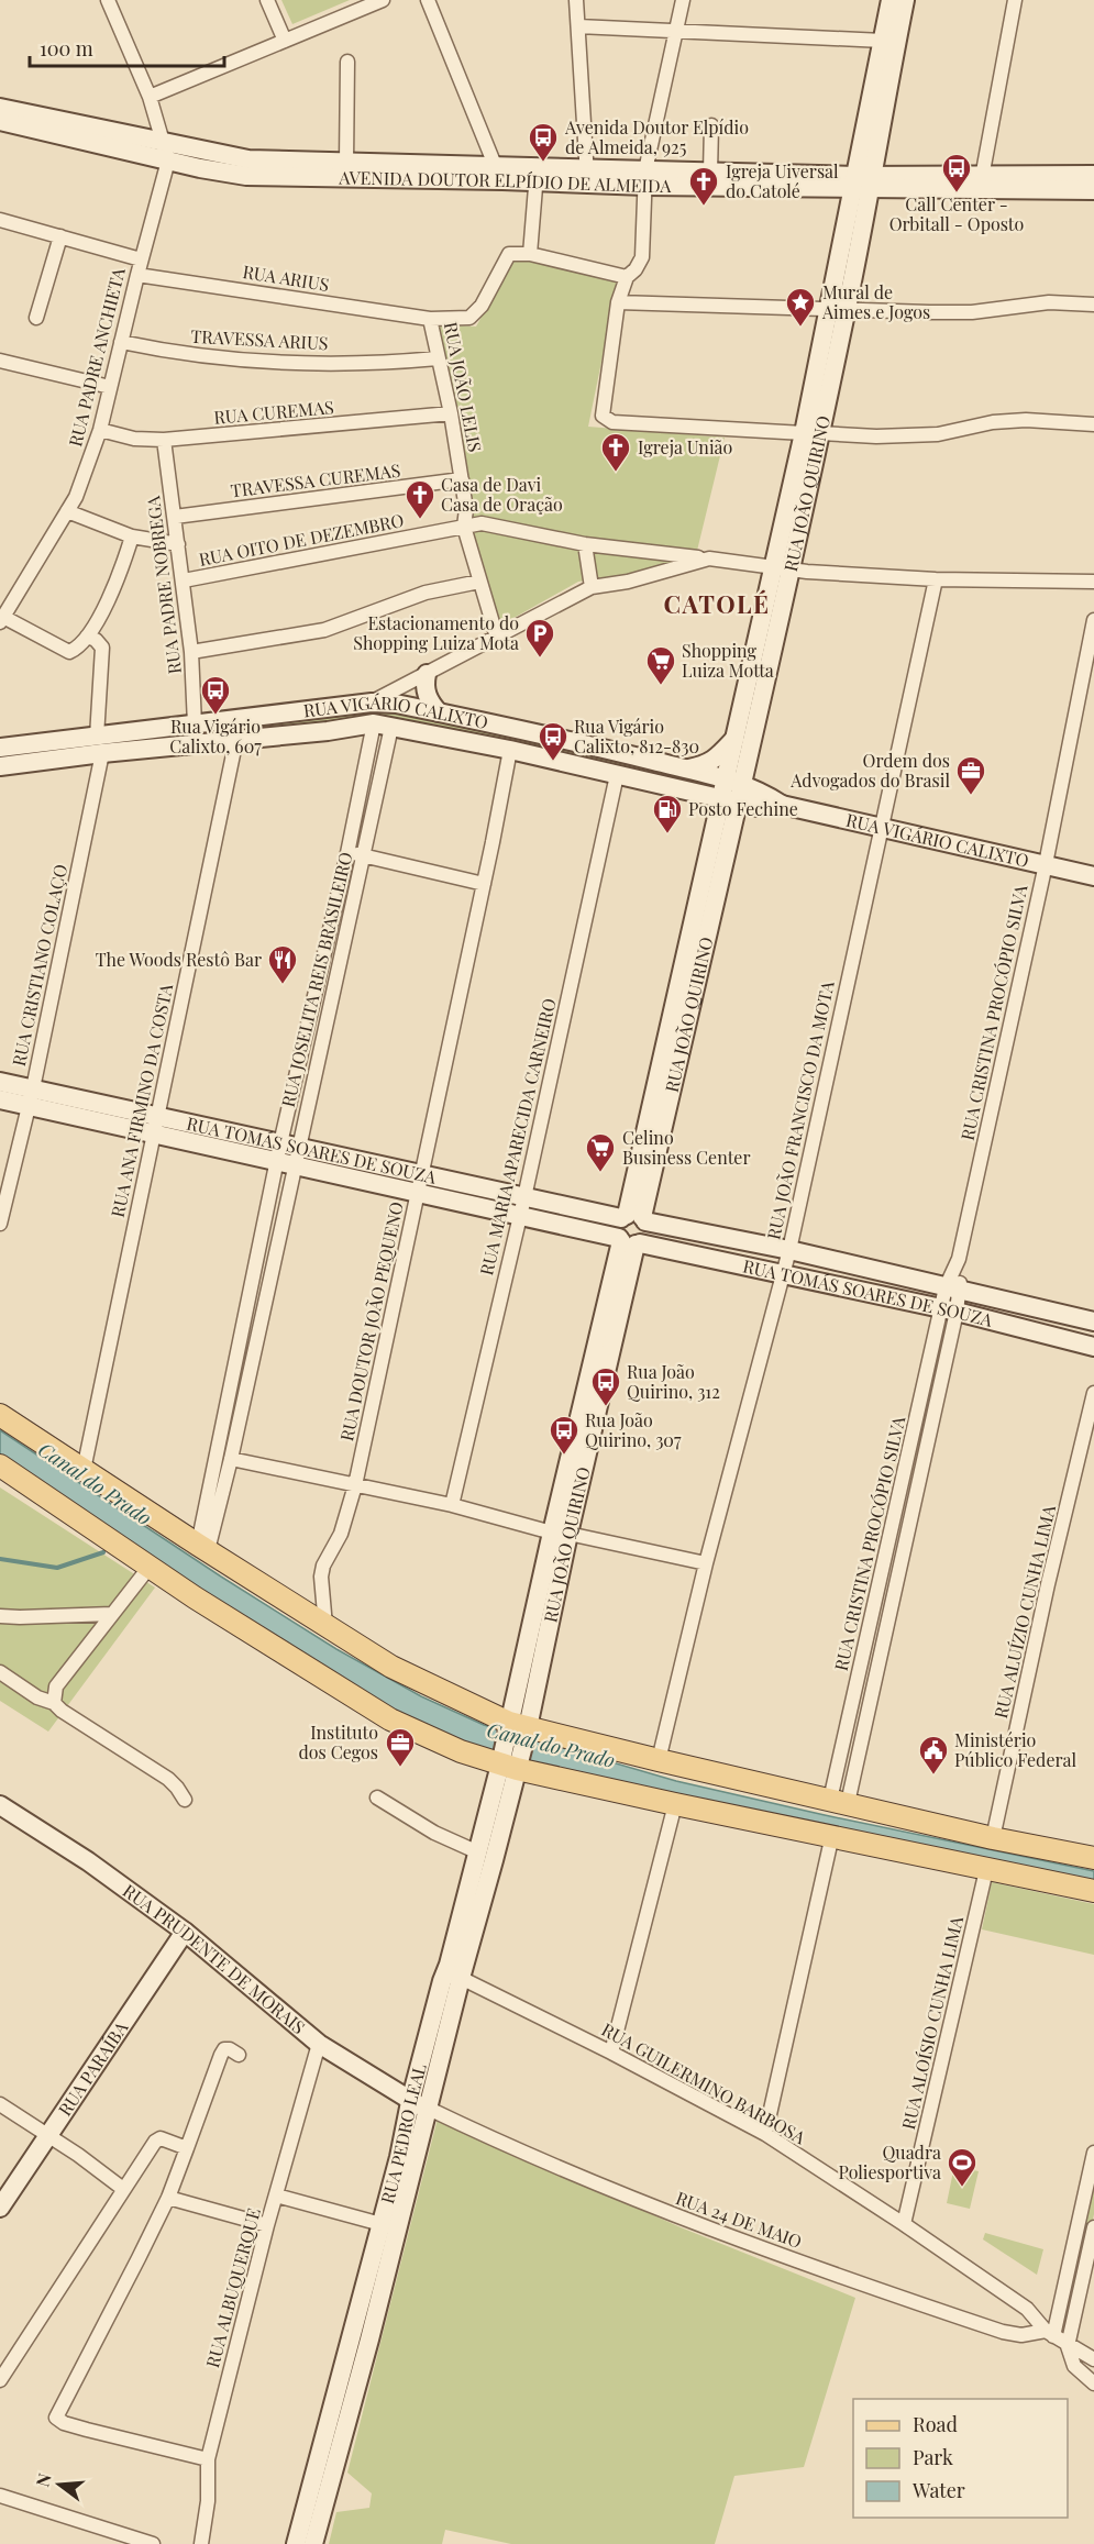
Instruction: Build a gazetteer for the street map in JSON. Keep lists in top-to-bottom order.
{
  "streets": {
    "main road": [
      "AVENIDA DOUTOR ELPÍDIO DE ALMEIDA",
      "RUA JOÃO QUIRINO",
      "RUA VIGÁRIO CALIXTO",
      "RUA TOMÁS SOARES DE SOUZA",
      "RUA PRUDENTE DE MORAIS",
      "RUA PARAÍBA",
      "RUA PEDRO LEAL"
    ],
    "street": [
      "RUA ARIUS",
      "TRAVESSA ARIUS",
      "RUA PADRE ANCHIETA",
      "RUA JOÃO LELIS",
      "RUA CUREMAS",
      "TRAVESSA CUREMAS",
      "RUA OITO DE DEZEMBRO",
      "RUA PADRE NOBREGA",
      "RUA CRISTIANO COLAÇO",
      "RUA JOSELITA REIS BRASILEIRO",
      "RUA CRISTINA PROCÓPIO SILVA",
      "RUA ANA FIRMINO DA COSTA",
      "RUA JOÃO FRANCISCO DA MOTA",
      "RUA MARIA APARECIDA CARNEIRO",
      "RUA DOUTOR JOÃO PEQUENO",
      "RUA ALUÍZIO CUNHA LIMA",
      "RUA ALOÍSIO CUNHA LIMA",
      "RUA GUILERMINO BARBOSA",
      "RUA 24 DE MAIO",
      "RUA ALBUQUERQUE"
    ]
  },
  "crossings": [
    ["AVENIDA DOUTOR ELPÍDIO DE ALMEIDA", "RUA PADRE ANCHIETA"],
    ["AVENIDA DOUTOR ELPÍDIO DE ALMEIDA", "RUA JOÃO QUIRINO"],
    ["RUA ARIUS", "RUA PADRE ANCHIETA"],
    ["RUA ARIUS", "RUA JOÃO LELIS"],
    ["TRAVESSA ARIUS", "RUA PADRE ANCHIETA"],
    ["TRAVESSA ARIUS", "RUA JOÃO LELIS"],
    ["RUA PADRE ANCHIETA", "RUA CUREMAS"],
    ["RUA JOÃO LELIS", "RUA CUREMAS"],
    ["RUA JOÃO LELIS", "TRAVESSA CUREMAS"],
    ["RUA JOÃO LELIS", "RUA OITO DE DEZEMBRO"],
    ["RUA CUREMAS", "RUA PADRE NOBREGA"],
    ["TRAVESSA CUREMAS", "RUA PADRE NOBREGA"],
    ["RUA JOÃO QUIRINO", "RUA OITO DE DEZEMBRO"],
    ["RUA JOÃO QUIRINO", "RUA VIGÁRIO CALIXTO"],
    ["RUA JOÃO QUIRINO", "RUA TOMÁS SOARES DE SOUZA"],
    ["RUA JOÃO QUIRINO", "RUA PEDRO LEAL"],
    ["RUA OITO DE DEZEMBRO", "RUA PADRE NOBREGA"],
    ["RUA OITO DE DEZEMBRO", "RUA JOÃO FRANCISCO DA MOTA"],
    ["RUA PADRE NOBREGA", "RUA VIGÁRIO CALIXTO"],
    ["RUA VIGÁRIO CALIXTO", "RUA CRISTIANO COLAÇO"],
    ["RUA VIGÁRIO CALIXTO", "RUA JOSELITA REIS BRASILEIRO"],
    ["RUA VIGÁRIO CALIXTO", "RUA CRISTINA PROCÓPIO SILVA"],
    ["RUA VIGÁRIO CALIXTO", "RUA ANA FIRMINO DA COSTA"],
    ["RUA VIGÁRIO CALIXTO", "RUA JOÃO FRANCISCO DA MOTA"],
    ["RUA VIGÁRIO CALIXTO", "RUA MARIA APARECIDA CARNEIRO"],
    ["RUA VIGÁRIO CALIXTO", "RUA DOUTOR JOÃO PEQUENO"],
    ["RUA CRISTIANO COLAÇO", "RUA TOMÁS SOARES DE SOUZA"],
    ["RUA JOSELITA REIS BRASILEIRO", "RUA TOMÁS SOARES DE SOUZA"],
    ["RUA CRISTINA PROCÓPIO SILVA", "RUA TOMÁS SOARES DE SOUZA"],
    ["RUA ANA FIRMINO DA COSTA", "RUA TOMÁS SOARES DE SOUZA"],
    ["RUA JOÃO FRANCISCO DA MOTA", "RUA TOMÁS SOARES DE SOUZA"],
    ["RUA MARIA APARECIDA CARNEIRO", "RUA TOMÁS SOARES DE SOUZA"],
    ["RUA TOMÁS SOARES DE SOUZA", "RUA DOUTOR JOÃO PEQUENO"],
    ["RUA PRUDENTE DE MORAIS", "RUA PARAÍBA"],
    ["RUA PRUDENTE DE MORAIS", "RUA PEDRO LEAL"],
    ["RUA PRUDENTE DE MORAIS", "RUA 24 DE MAIO"],
    ["RUA PRUDENTE DE MORAIS", "RUA ALBUQUERQUE"],
    ["RUA ALOÍSIO CUNHA LIMA", "RUA GUILERMINO BARBOSA"],
    ["RUA GUILERMINO BARBOSA", "RUA PEDRO LEAL"],
    ["RUA GUILERMINO BARBOSA", "RUA 24 DE MAIO"],
    ["RUA PEDRO LEAL", "RUA 24 DE MAIO"]
  ],
  "districts": ["CATOLÉ"],
  "water": ["Canal do Prado"],
  "places": {
    "bus stop": [
      "Avenida Doutor Elpídio de Almeida, 925",
      "Call Center - Orbitall - Oposto",
      "Rua Vigário Calixto, 607",
      "Rua Vigário Calixto, 812-830",
      "Rua João Quirino, 312",
      "Rua João Quirino, 307"
    ],
    "church": ["Igreja Uiversal do Catolé", "Igreja União", "Casa de Davi Casa de Oração"],
    "place": ["Mural de Aimes e Jogos"],
    "parking": ["Estacionamento do Shopping Luiza Mota"],
    "supermarket": ["Shopping Luiza Motta", "Celino Business Center"],
    "office": ["Ordem dos Advogados do Brasil", "Instituto dos Cegos"],
    "fuel station": ["Posto Fechine"],
    "restaurant": ["The Woods Restô Bar"],
    "public building": ["Ministério Público Federal"],
    "sports": ["Quadra Poliesportiva"]
  },
  "legend": ["Road", "Park", "Water"],
  "scale_bar": "100 m",
  "north": "left"
}
